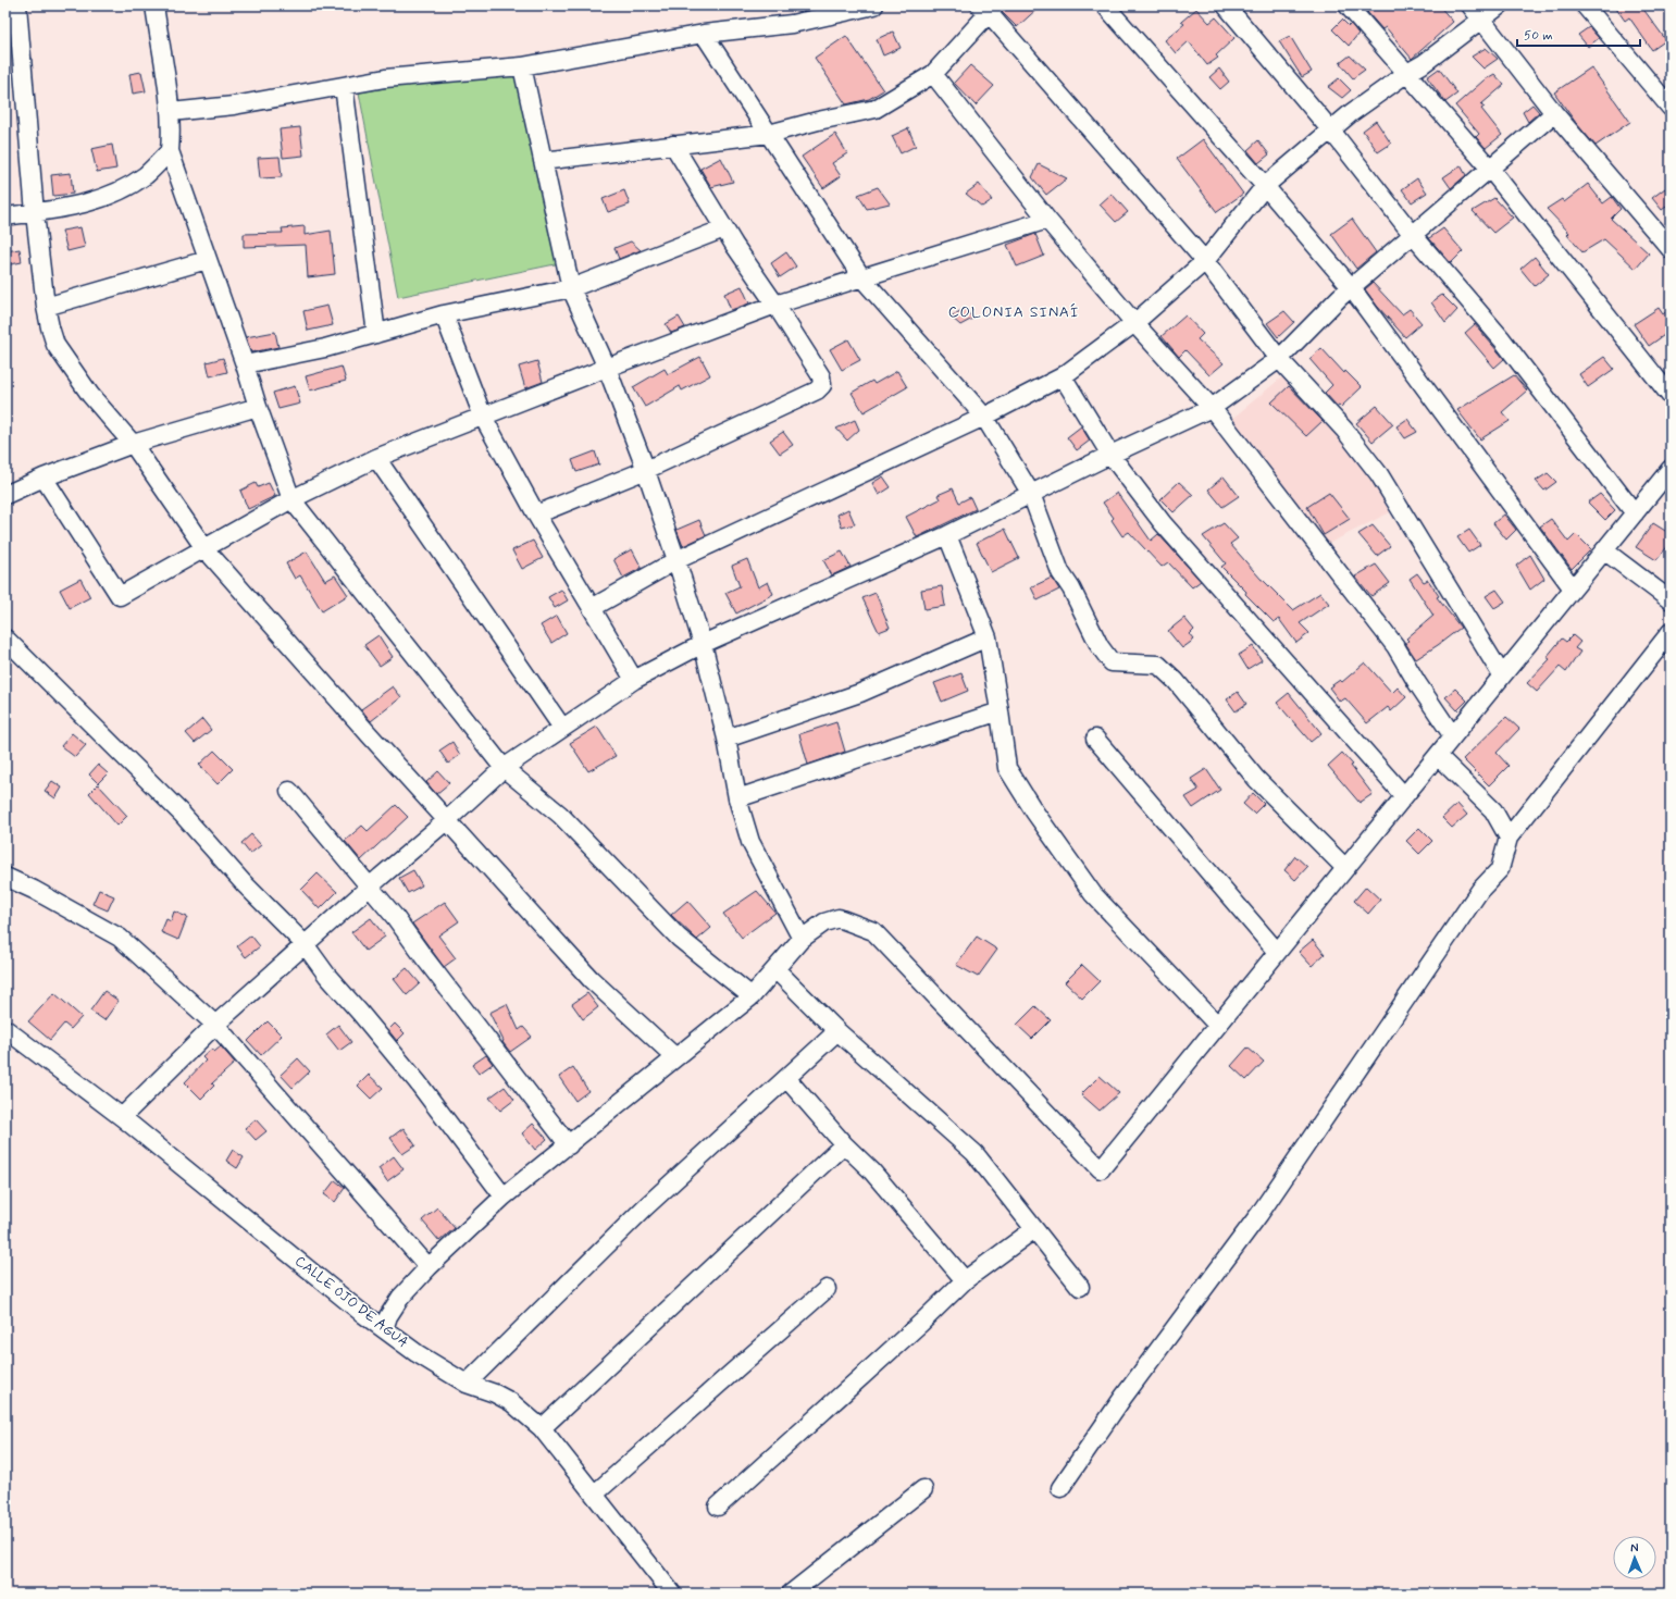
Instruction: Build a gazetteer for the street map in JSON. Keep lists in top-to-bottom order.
{
  "streets": {
    "street": ["CALLE OJO DE AGUA"]
  },
  "districts": ["COLONIA SINAÍ"],
  "scale_bar": "50 m",
  "north": "top"
}
